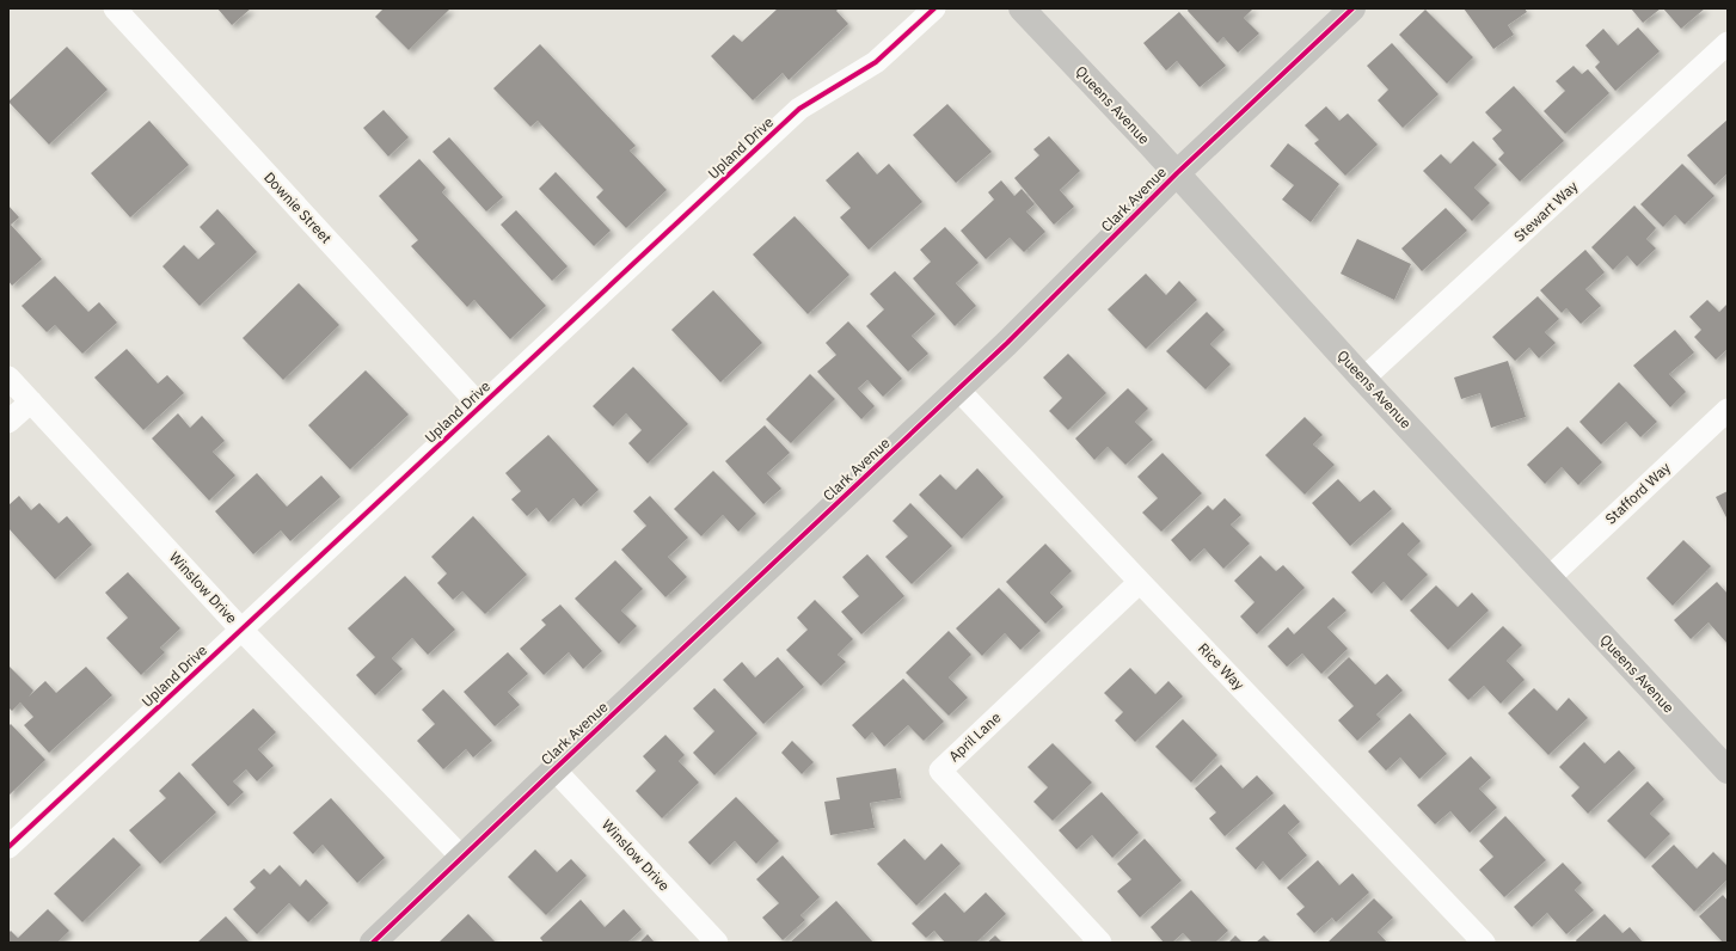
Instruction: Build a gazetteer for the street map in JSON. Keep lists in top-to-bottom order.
{
  "streets": {
    "street": [
      "Queens Avenue",
      "Upland Drive",
      "Clark Avenue",
      "Downie Street",
      "Stewart Way",
      "Stafford Way",
      "Winslow Drive",
      "Rice Way",
      "April Lane"
    ]
  },
  "crossings": [
    ["Queens Avenue", "Clark Avenue"],
    ["Queens Avenue", "Stewart Way"],
    ["Queens Avenue", "Stafford Way"],
    ["Upland Drive", "Downie Street"],
    ["Upland Drive", "Winslow Drive"],
    ["Clark Avenue", "Winslow Drive"],
    ["Clark Avenue", "Rice Way"],
    ["Rice Way", "April Lane"]
  ]
}
